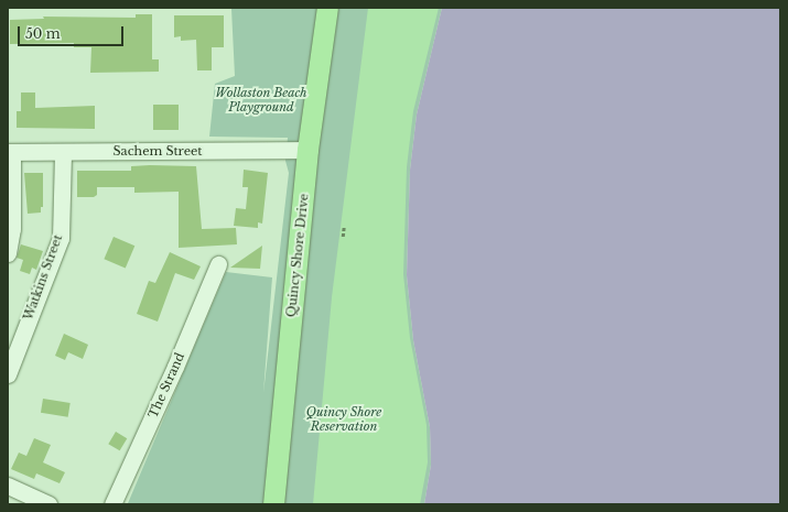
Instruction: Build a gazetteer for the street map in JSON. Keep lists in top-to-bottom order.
{
  "streets": {
    "main road": ["Quincy Shore Drive"],
    "street": ["Sachem Street", "Watkins Street", "The Strand"]
  },
  "crossings": [
    ["Sachem Street", "Quincy Shore Drive"],
    ["Sachem Street", "Watkins Street"]
  ],
  "parks": ["Wollaston Beach Playground", "Quincy Shore Reservation"],
  "scale_bar": "50 m"
}
